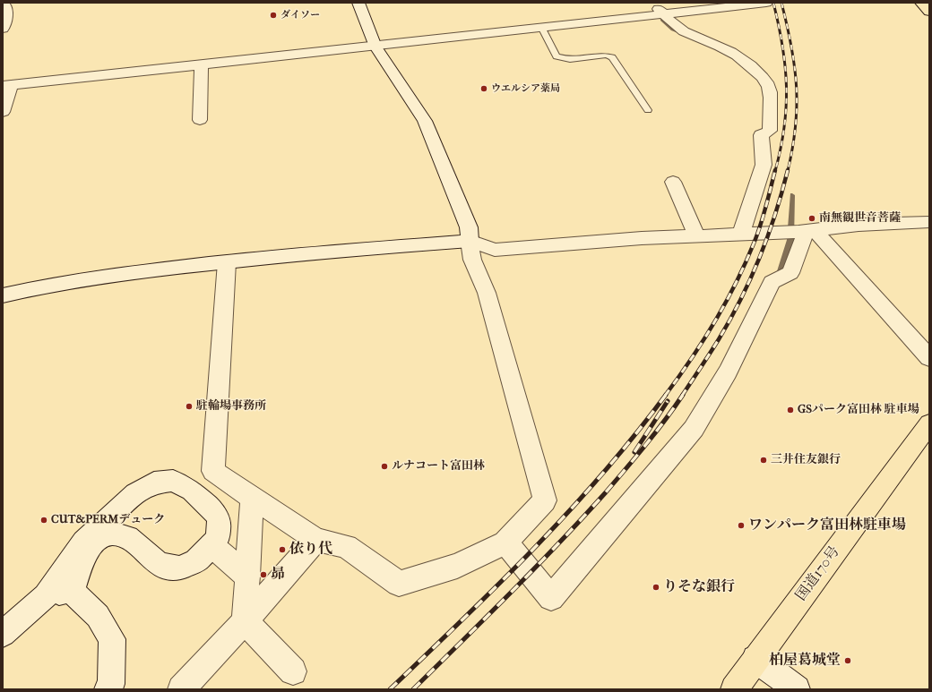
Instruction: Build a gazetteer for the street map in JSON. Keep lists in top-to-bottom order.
{
  "streets": {
    "highway": ["国道170号"]
  },
  "places": [
    "ダイソー",
    "ウエルシア薬局",
    "南無観世音菩薩",
    "駐輪場事務所",
    "GSパーク富田林 駐車場",
    "三井住友銀行",
    "ルナコート富田林",
    "CUT&PERMデューク",
    "ワンパーク富田林駐車場",
    "依り代",
    "昴",
    "りそな銀行",
    "柏屋葛城堂"
  ]
}
